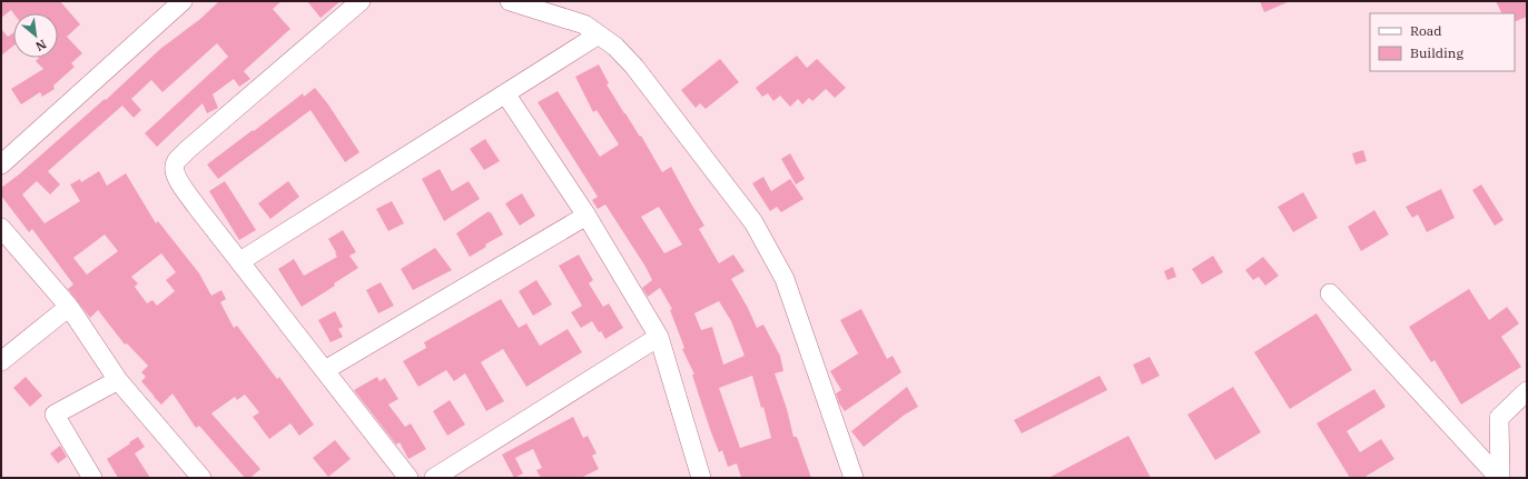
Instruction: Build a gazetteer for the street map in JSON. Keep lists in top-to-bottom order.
{
  "legend": ["Road", "Building"],
  "north": "bottom right"
}
